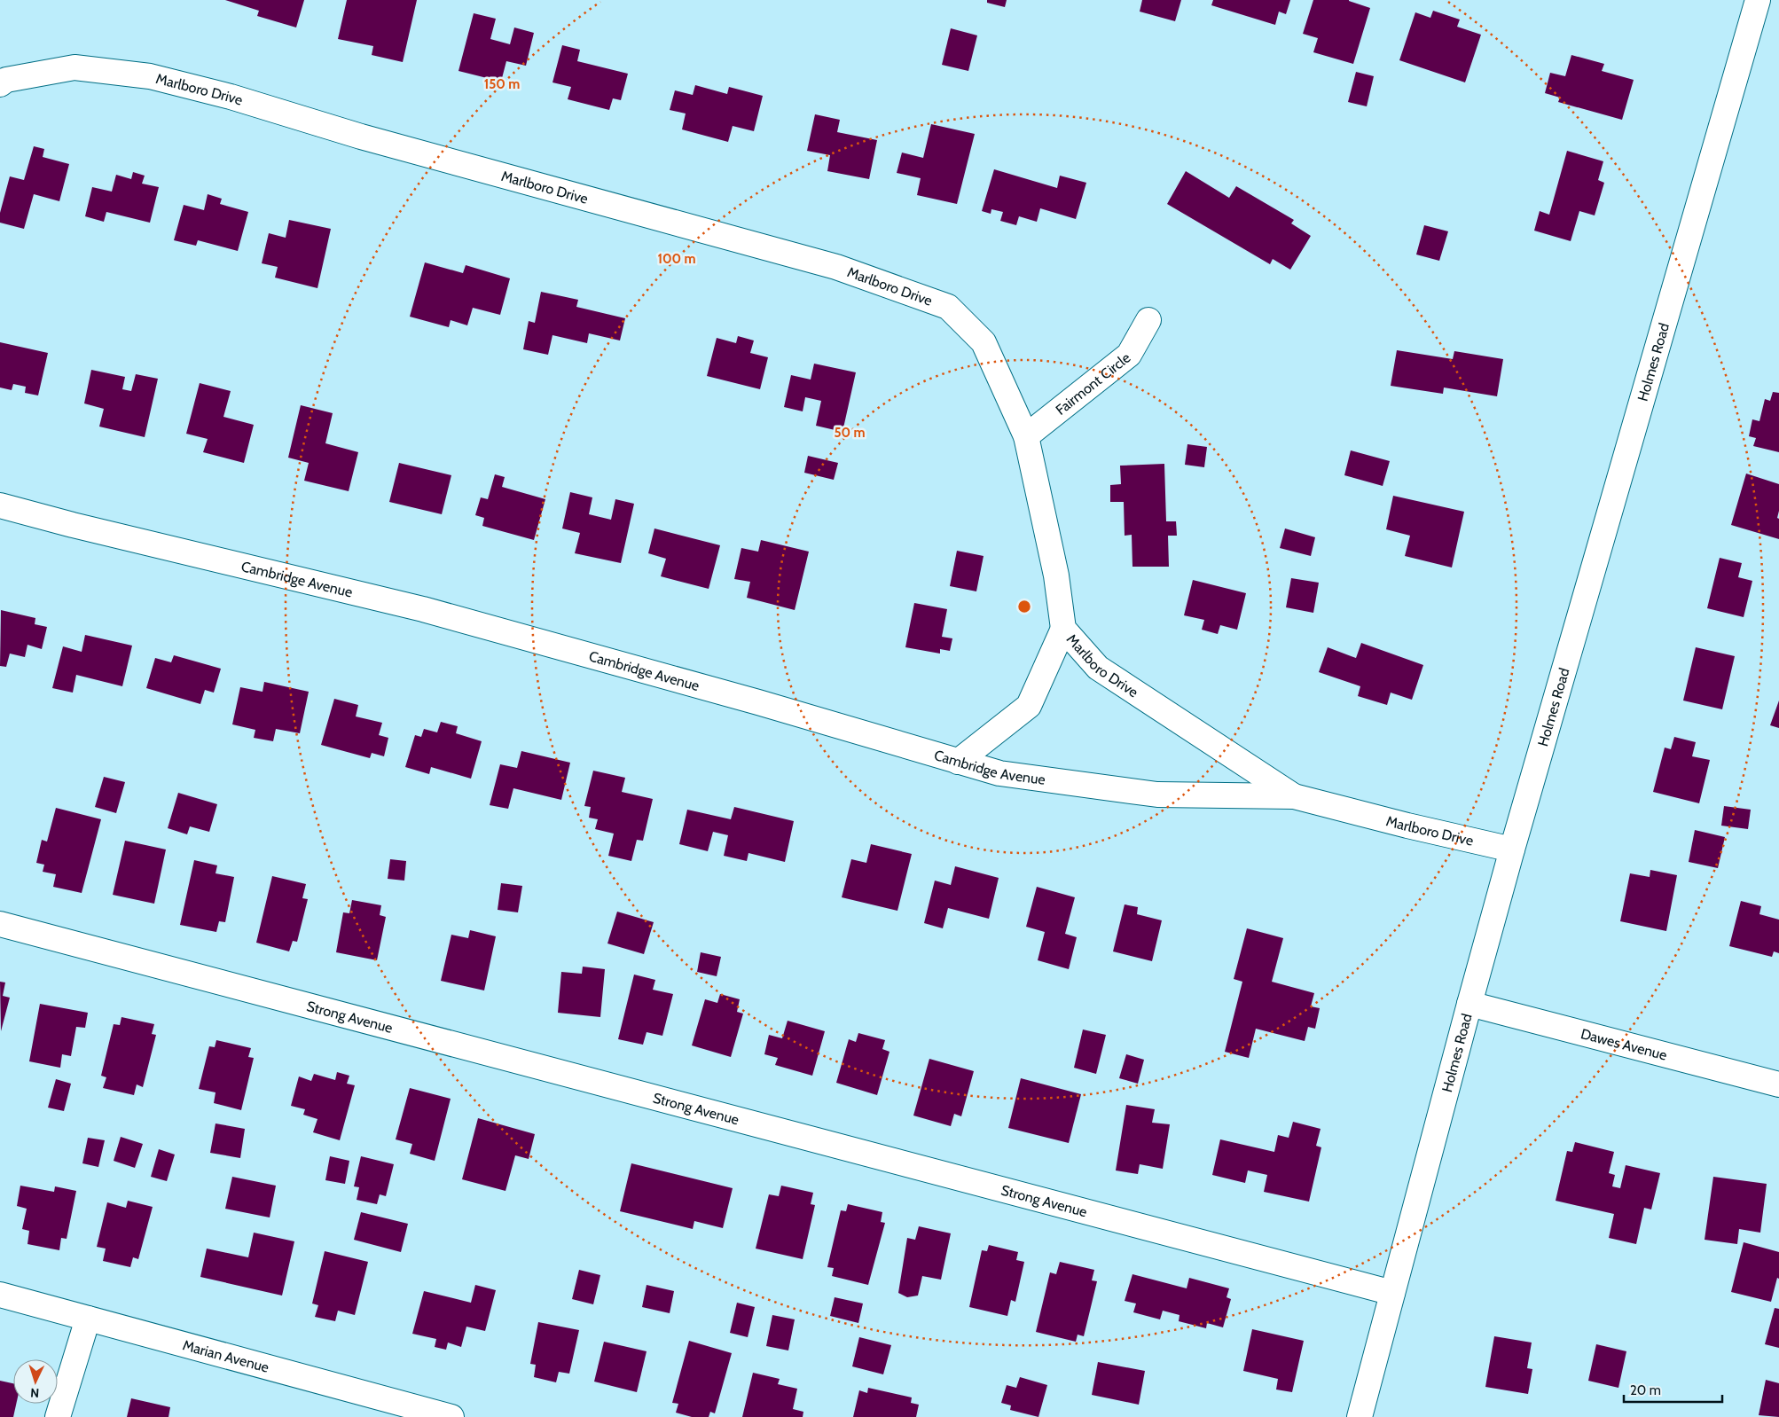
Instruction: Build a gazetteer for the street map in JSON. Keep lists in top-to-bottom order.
{
  "streets": {
    "street": [
      "Marlboro Drive",
      "Holmes Road",
      "Fairmont Circle",
      "Cambridge Avenue",
      "Strong Avenue",
      "Dawes Avenue",
      "Marian Avenue"
    ]
  },
  "crossings": [
    ["Marlboro Drive", "Holmes Road"],
    ["Marlboro Drive", "Fairmont Circle"],
    ["Marlboro Drive", "Cambridge Avenue"],
    ["Holmes Road", "Strong Avenue"],
    ["Holmes Road", "Dawes Avenue"]
  ],
  "scale_bar": "20 m",
  "north": "bottom",
  "rings": ["150 m", "100 m", "50 m"]
}
